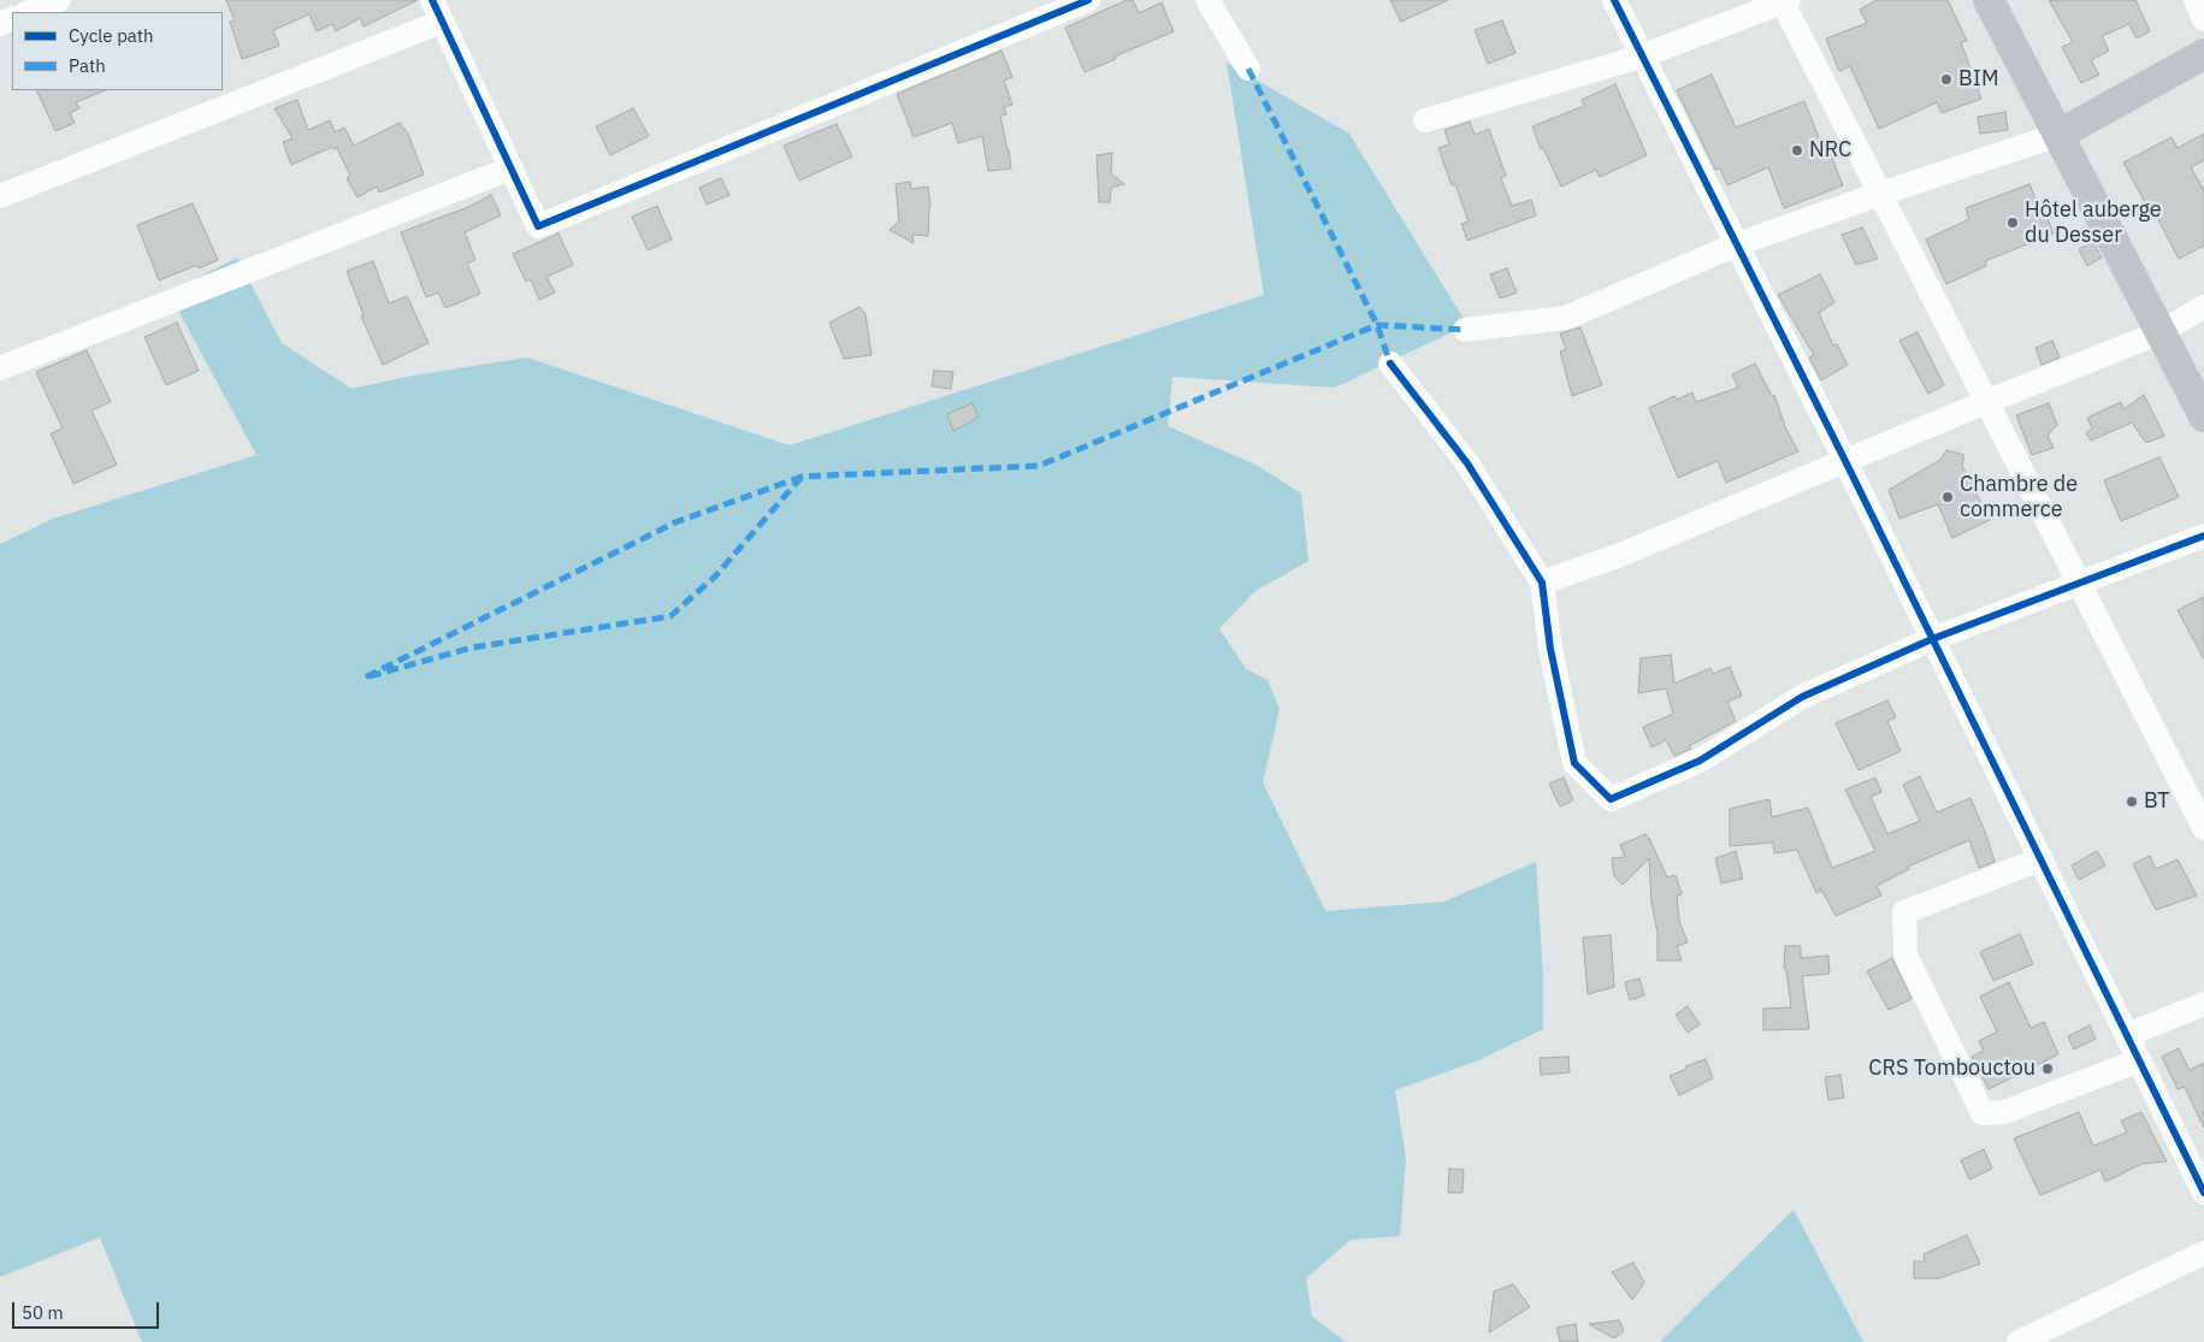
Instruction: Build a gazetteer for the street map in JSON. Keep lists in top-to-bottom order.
{
  "places": [
    "BIM",
    "NRC",
    "Hôtel auberge du Desser",
    "Chambre de commerce",
    "BT",
    "CRS Tombouctou"
  ],
  "legend": ["Cycle path", "Path"],
  "scale_bar": "50 m"
}
